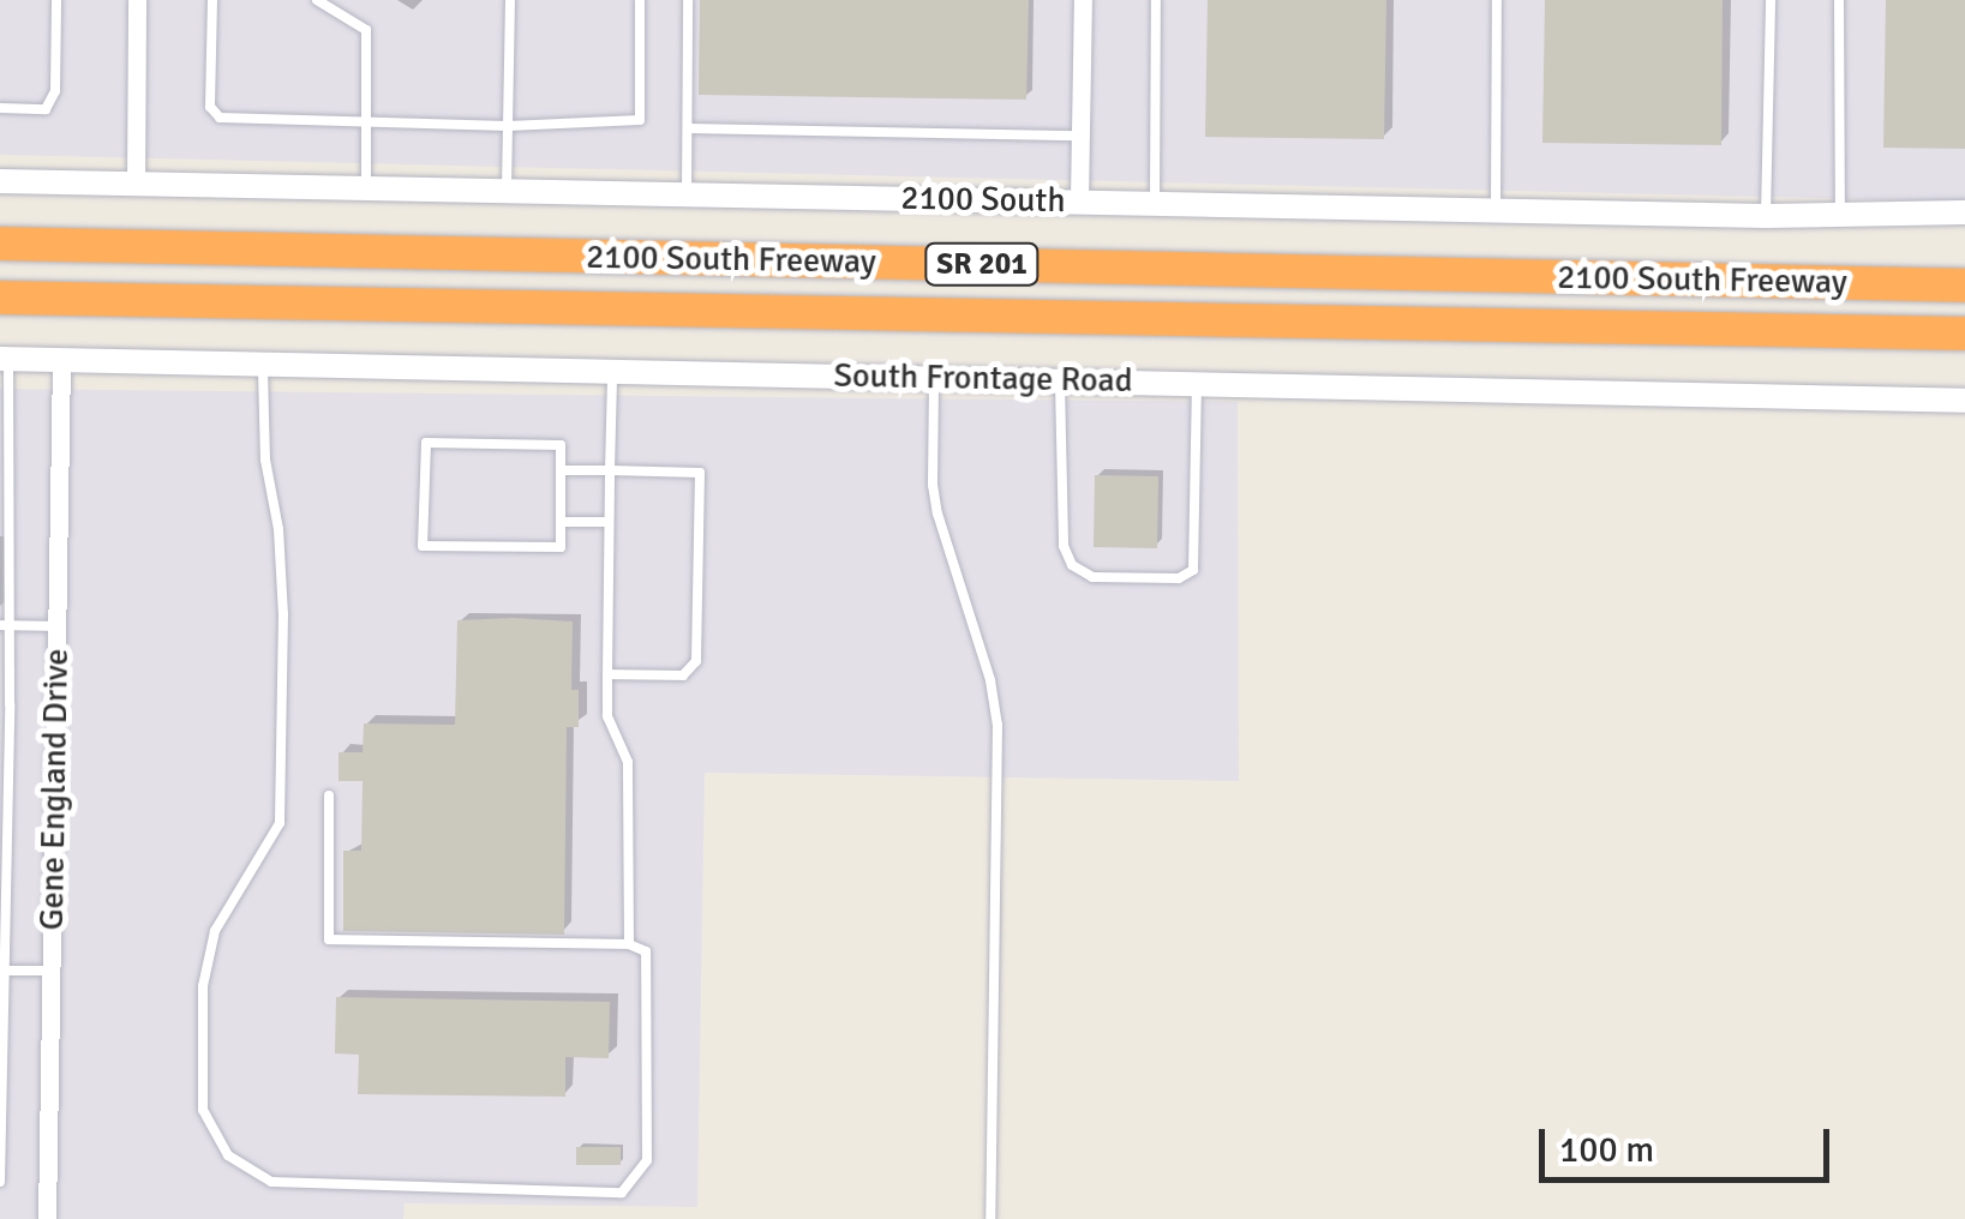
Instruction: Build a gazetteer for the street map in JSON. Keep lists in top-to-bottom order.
{
  "streets": {
    "highway": ["2100 South Freeway", "SR 201"],
    "street": ["2100 South", "South Frontage Road", "Gene England Drive"]
  },
  "crossings": [
    ["South Frontage Road", "Gene England Drive"]
  ],
  "scale_bar": "100 m"
}
